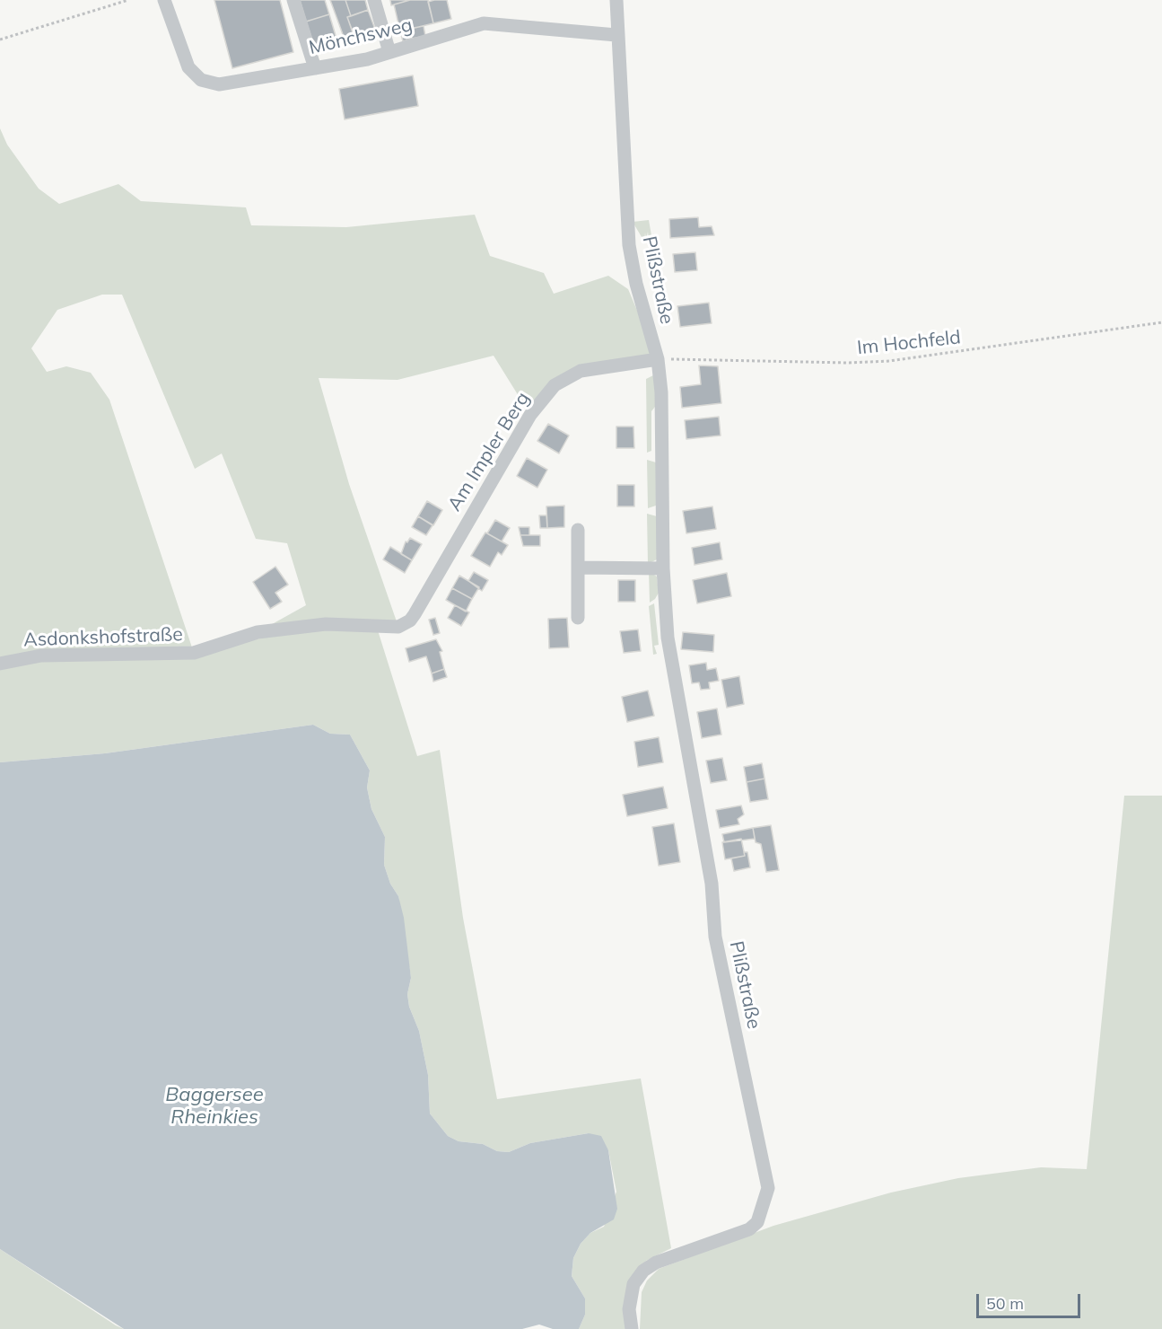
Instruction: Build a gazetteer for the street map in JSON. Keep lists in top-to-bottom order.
{
  "streets": {
    "street": [
      "Mönchsweg",
      "Plißstraße",
      "Am Impler Berg",
      "Asdonkshofstraße"
    ],
    "path": ["Im Hochfeld"]
  },
  "crossings": [
    ["Mönchsweg", "Plißstraße"],
    ["Plißstraße", "Im Hochfeld"],
    ["Plißstraße", "Am Impler Berg"],
    ["Im Hochfeld", "Am Impler Berg"],
    ["Am Impler Berg", "Asdonkshofstraße"]
  ],
  "water": ["Baggersee Rheinkies"],
  "scale_bar": "50 m"
}
